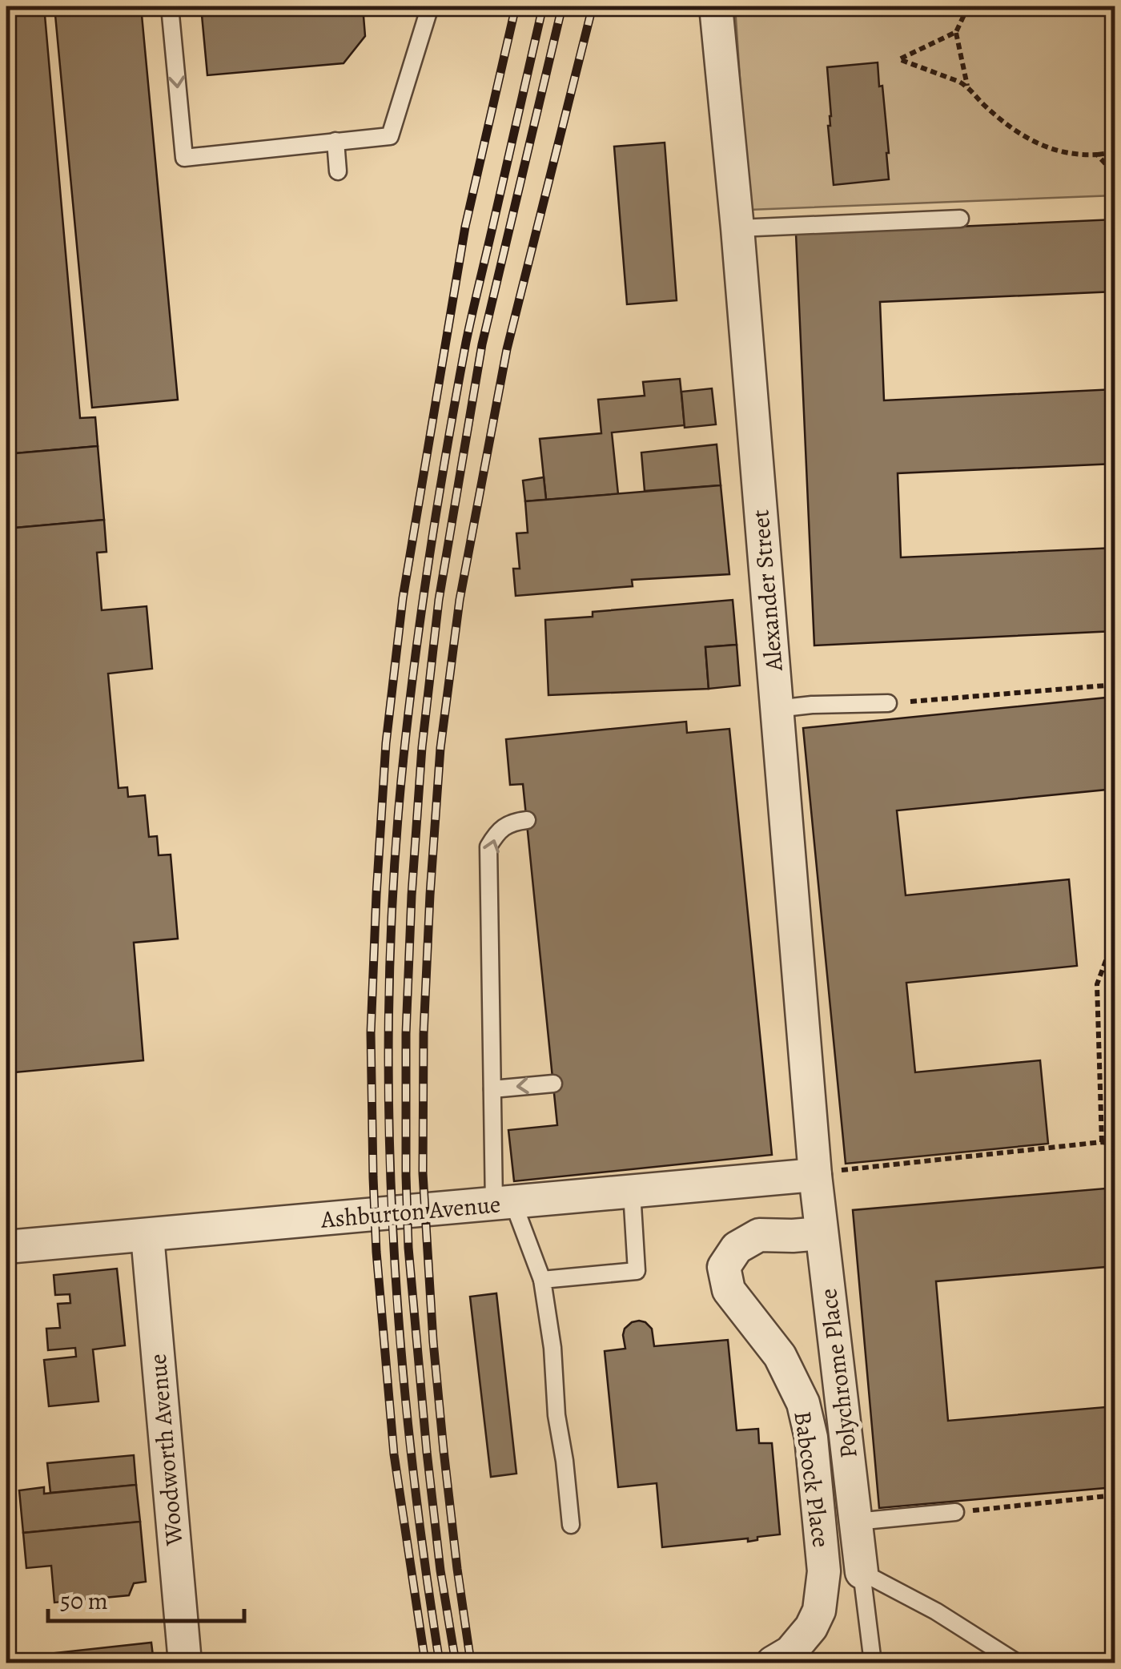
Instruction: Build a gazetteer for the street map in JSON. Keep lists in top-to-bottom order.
{
  "streets": {
    "street": [
      "Alexander Street",
      "Ashburton Avenue",
      "Polychrome Place",
      "Woodworth Avenue",
      "Babcock Place"
    ]
  },
  "crossings": [
    ["Alexander Street", "Ashburton Avenue"],
    ["Alexander Street", "Polychrome Place"],
    ["Ashburton Avenue", "Polychrome Place"],
    ["Ashburton Avenue", "Woodworth Avenue"],
    ["Polychrome Place", "Babcock Place"]
  ],
  "scale_bar": "50 m"
}
